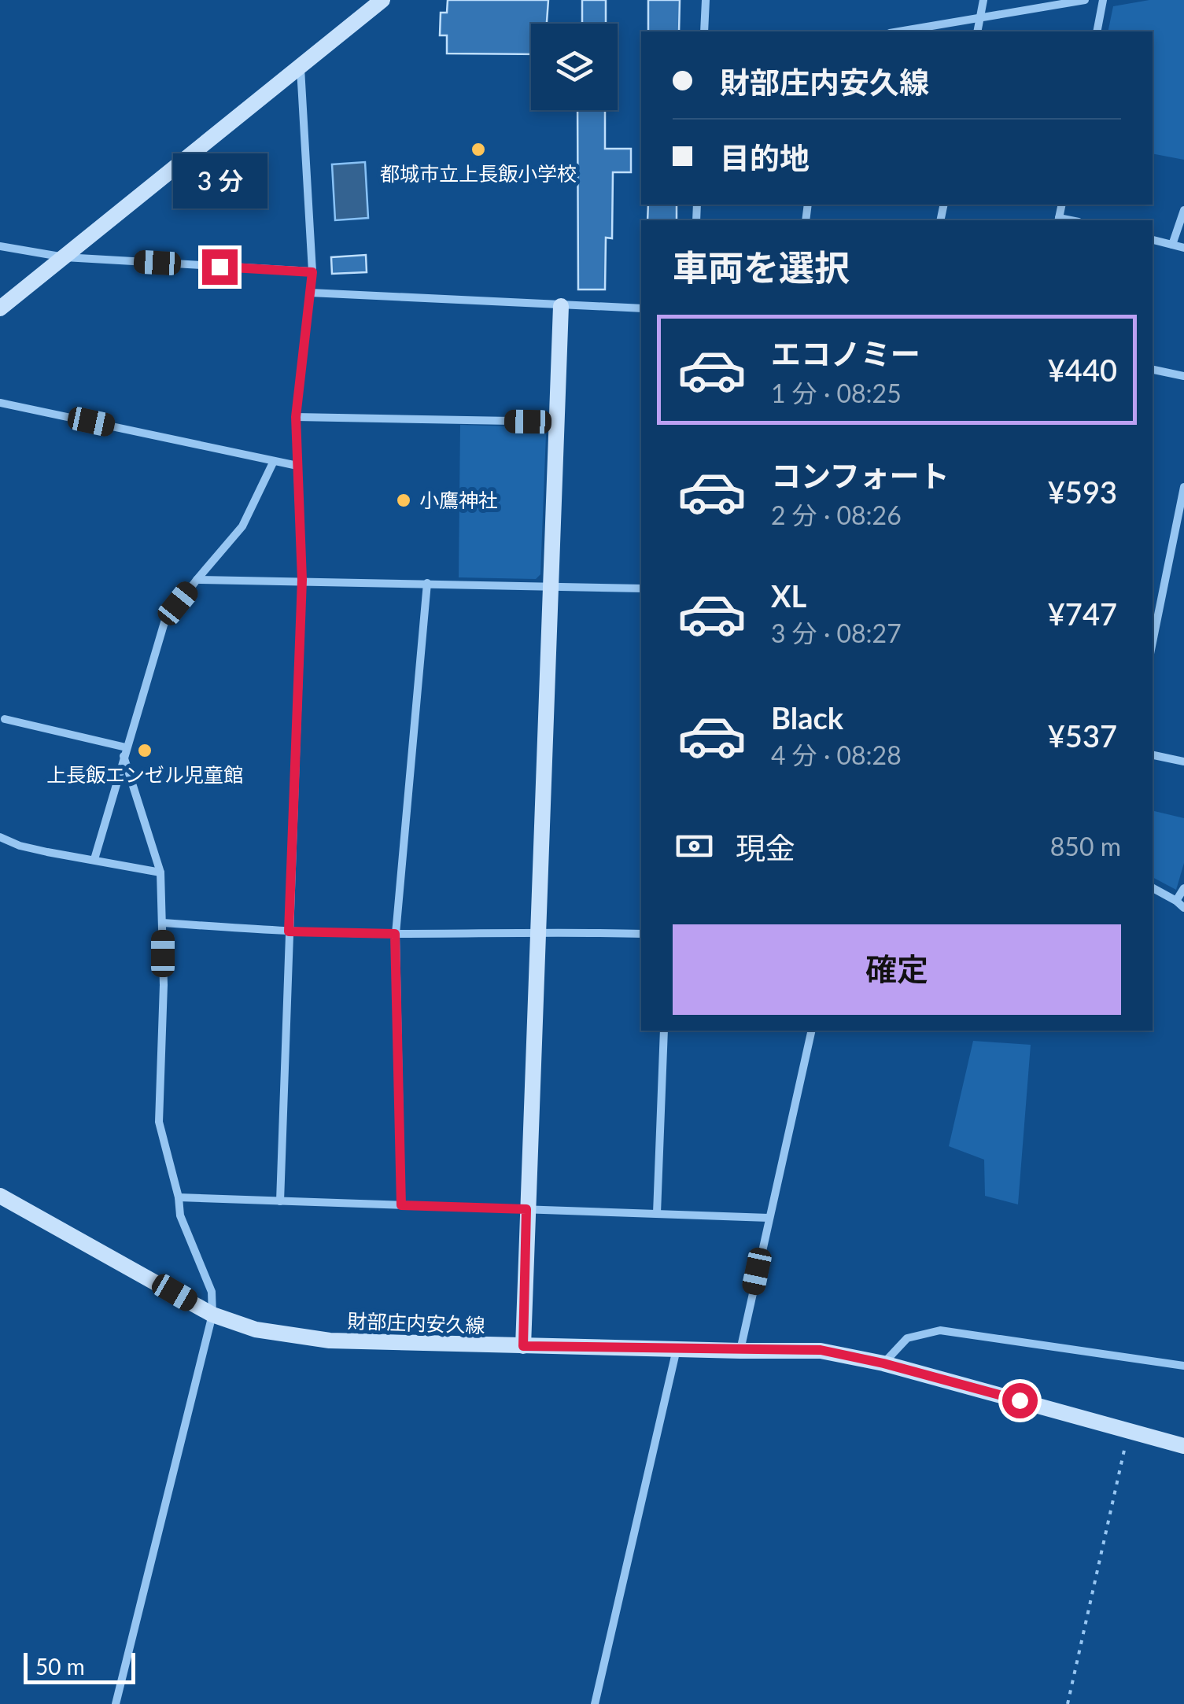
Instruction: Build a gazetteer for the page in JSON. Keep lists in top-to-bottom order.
{
  "streets": {
    "street": ["財部庄内安久線"]
  },
  "places": ["都城市立上長飯小学校", "小鷹神社", "上長飯エンゼル児童館"],
  "scale_bar": "50 m",
  "page": {
    "banner": ["財部庄内安久線", "目的地"],
    "bubble": "3 分",
    "heading": "車両を選択",
    "list": [
      {
        "name": "エコノミー",
        "note": "1 分 · 08:25",
        "value": "¥440"
      },
      {
        "name": "コンフォート",
        "note": "2 分 · 08:26",
        "value": "¥593"
      },
      {
        "name": "XL",
        "note": "3 分 · 08:27",
        "value": "¥747"
      },
      {
        "name": "Black",
        "note": "4 分 · 08:28",
        "value": "¥537"
      }
    ],
    "pay": ["現金", "850 m"],
    "buttons": "確定",
    "scale": "50 m"
  }
}
